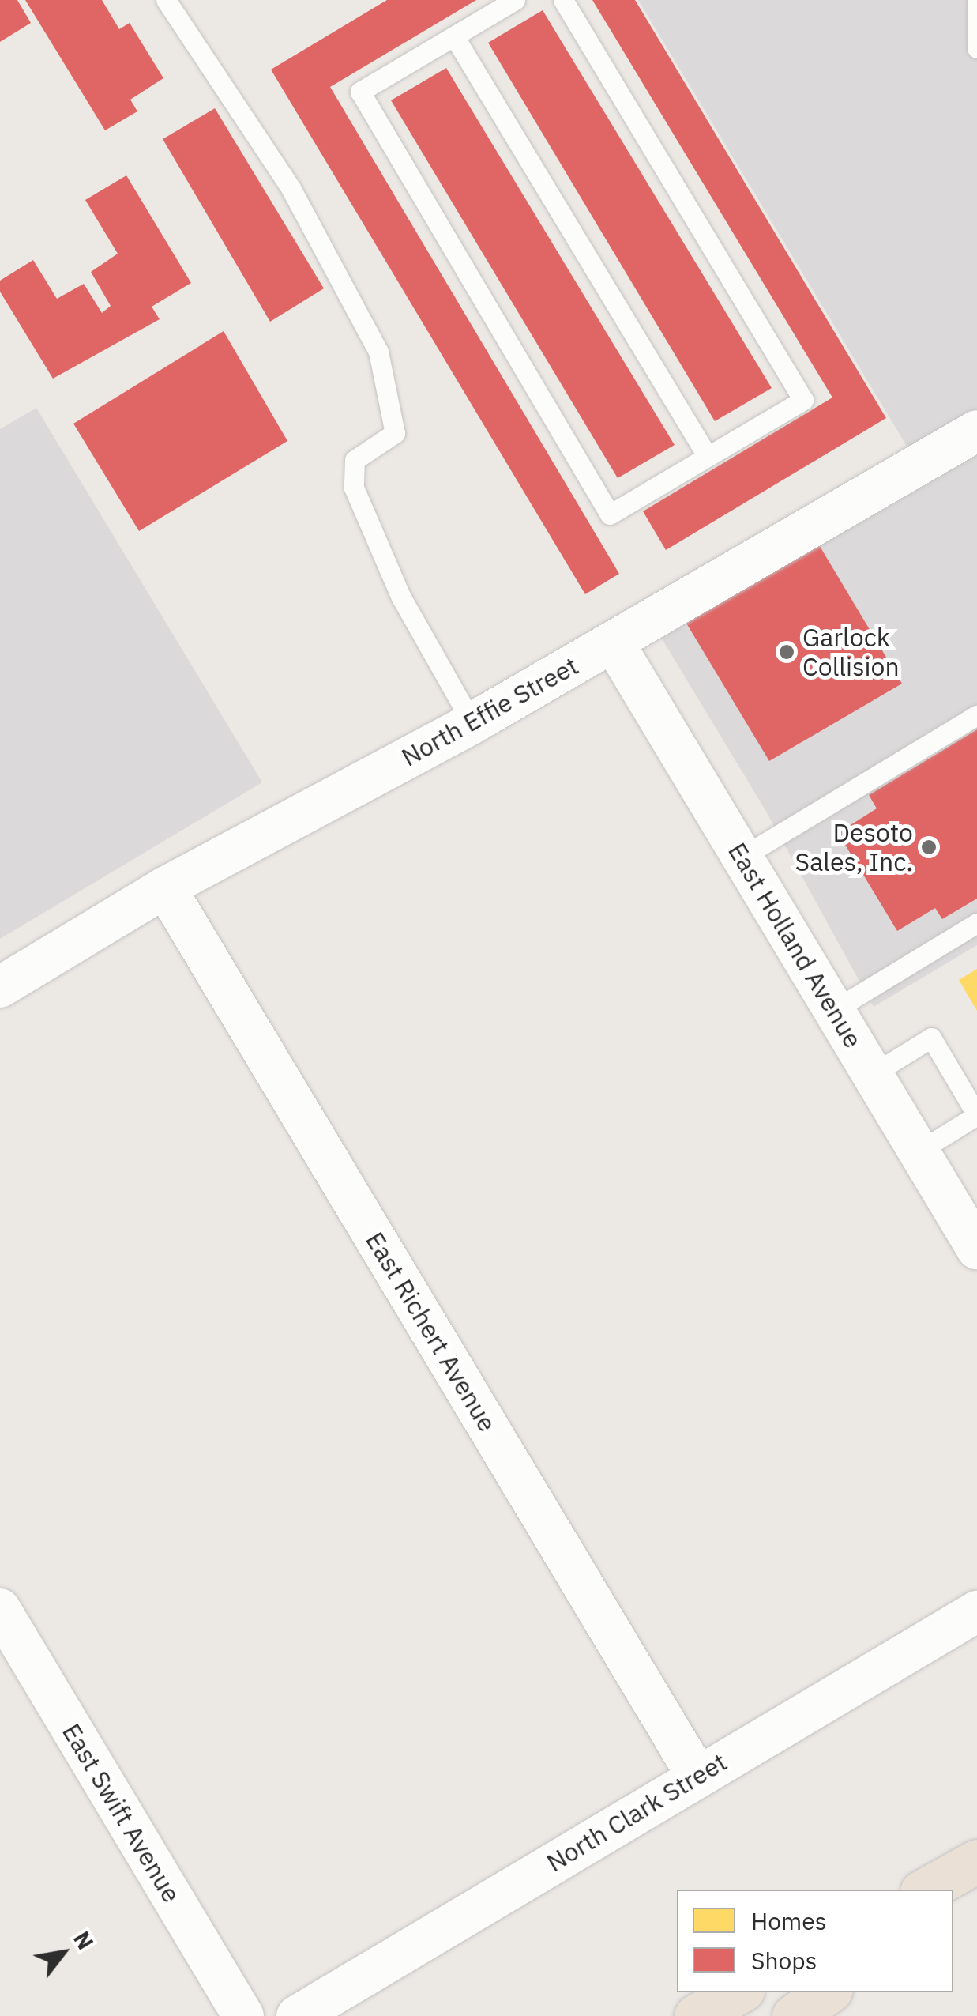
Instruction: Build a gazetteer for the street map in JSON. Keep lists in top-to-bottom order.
{
  "streets": {
    "street": [
      "North Effie Street",
      "East Holland Avenue",
      "East Richert Avenue",
      "North Clark Street",
      "East Swift Avenue"
    ]
  },
  "crossings": [
    ["North Effie Street", "East Holland Avenue"],
    ["North Effie Street", "East Richert Avenue"],
    ["East Richert Avenue", "North Clark Street"]
  ],
  "places": ["Garlock Collision", "Desoto Sales, Inc."],
  "legend": ["Homes", "Shops"],
  "north": "top right"
}
